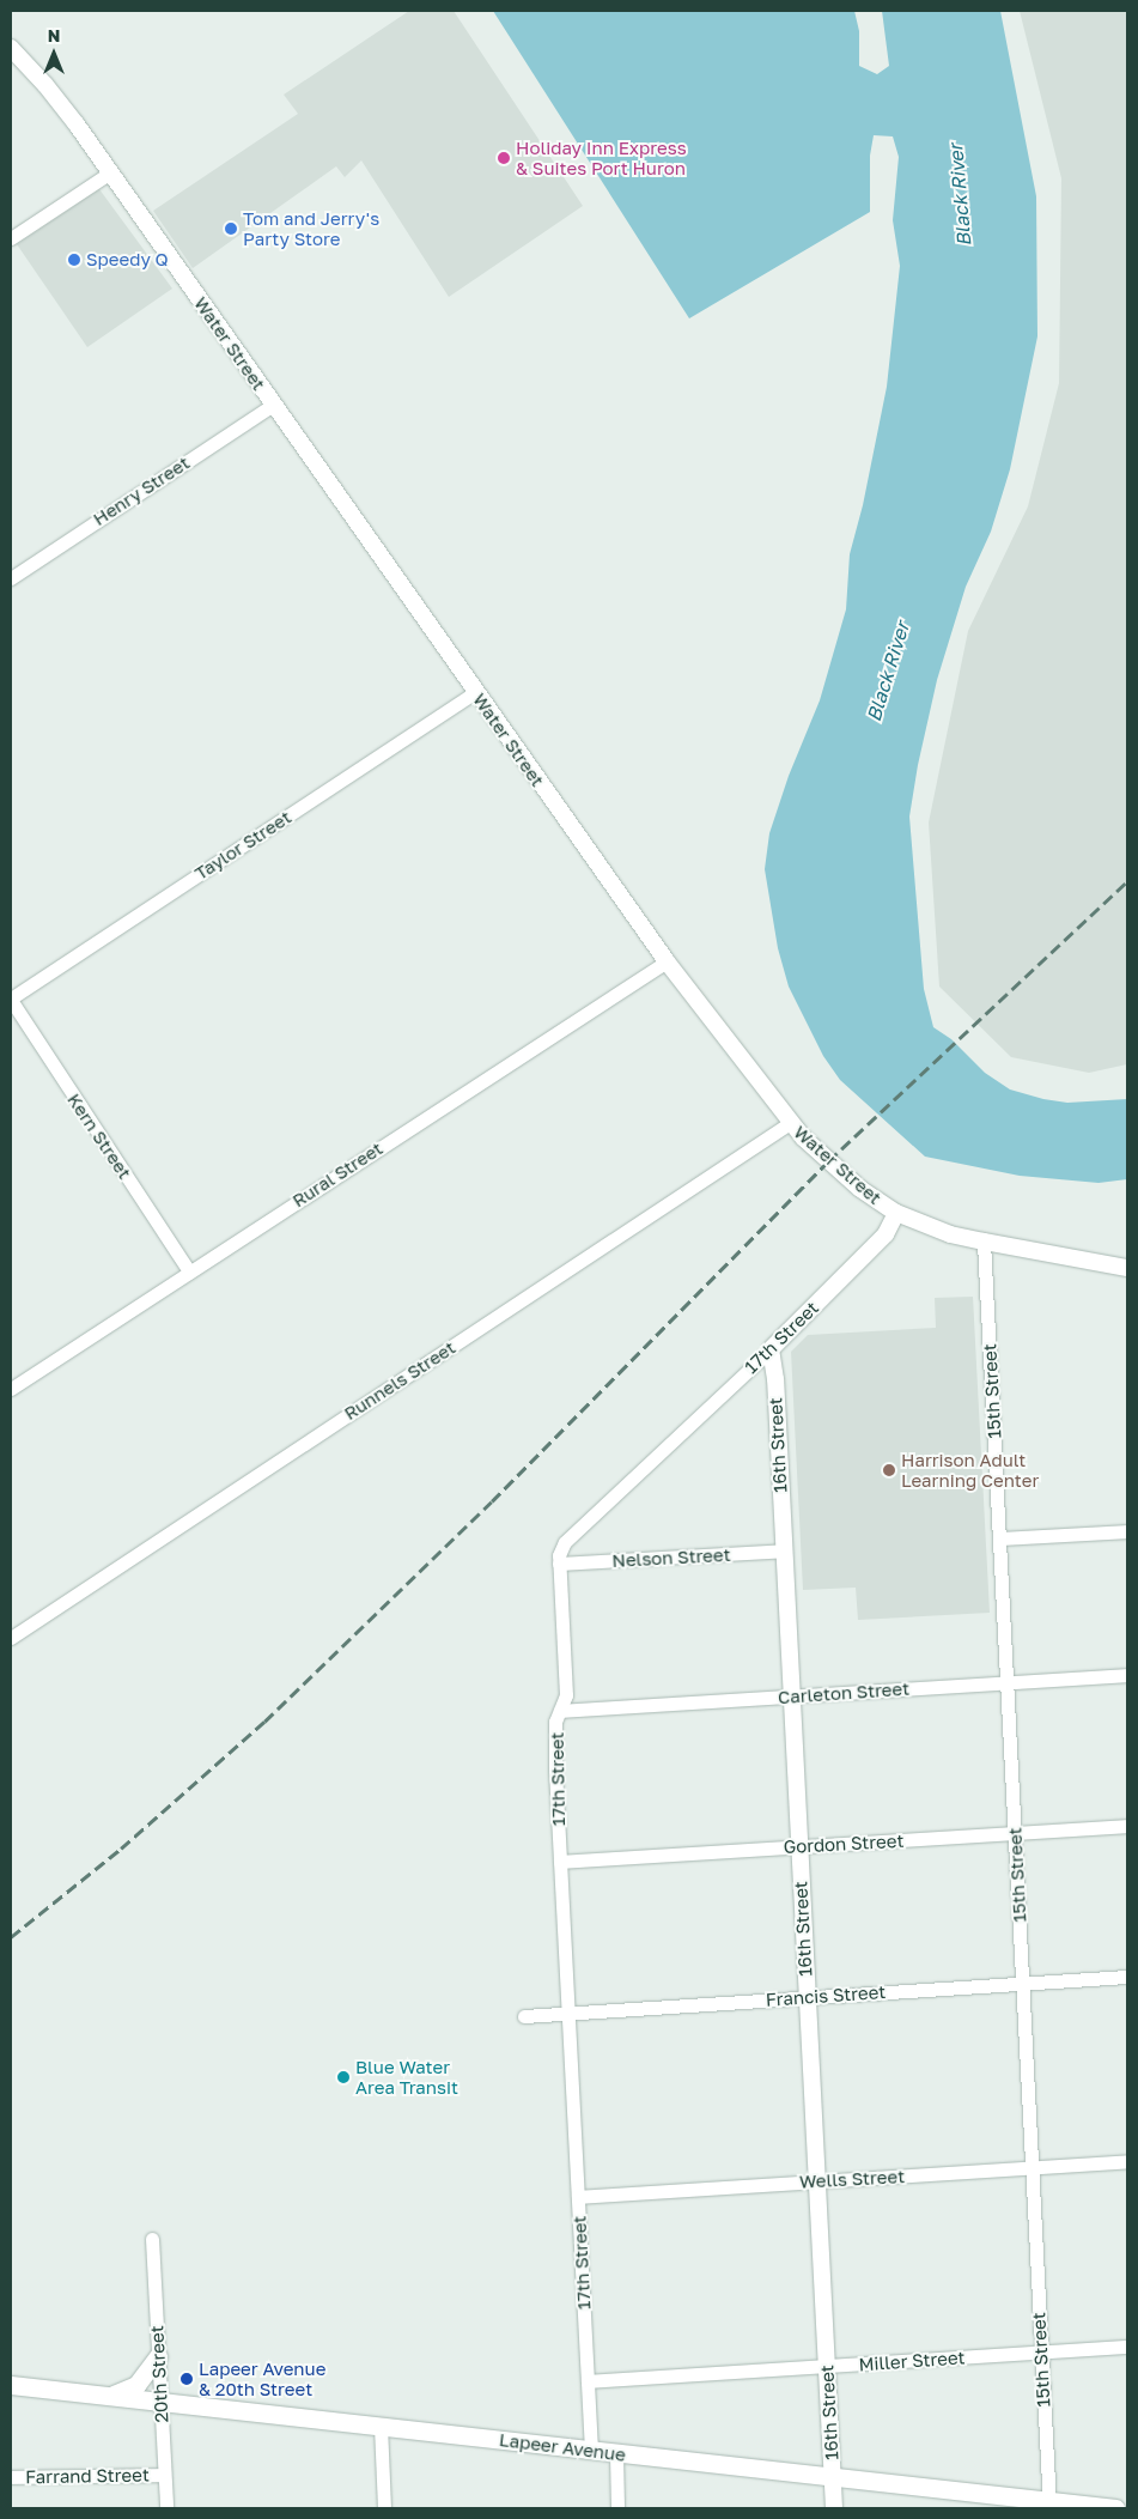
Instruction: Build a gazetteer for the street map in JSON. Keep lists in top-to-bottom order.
{
  "streets": {
    "main road": ["Lapeer Avenue"],
    "street": [
      "Water Street",
      "Henry Street",
      "Taylor Street",
      "Kern Street",
      "Rural Street",
      "17th Street",
      "Runnels Street",
      "15th Street",
      "16th Street",
      "Nelson Street",
      "Carleton Street",
      "Gordon Street",
      "Francis Street",
      "Wells Street",
      "Miller Street",
      "20th Street",
      "Farrand Street"
    ]
  },
  "crossings": [
    ["Water Street", "Henry Street"],
    ["Water Street", "Taylor Street"],
    ["Water Street", "Rural Street"],
    ["Water Street", "17th Street"],
    ["Water Street", "Runnels Street"],
    ["Water Street", "15th Street"],
    ["Taylor Street", "Kern Street"],
    ["Kern Street", "Rural Street"],
    ["17th Street", "16th Street"],
    ["17th Street", "Nelson Street"],
    ["17th Street", "Carleton Street"],
    ["17th Street", "Gordon Street"],
    ["17th Street", "Francis Street"],
    ["17th Street", "Wells Street"],
    ["17th Street", "Miller Street"],
    ["17th Street", "Lapeer Avenue"],
    ["15th Street", "Carleton Street"],
    ["15th Street", "Gordon Street"],
    ["15th Street", "Francis Street"],
    ["15th Street", "Wells Street"],
    ["15th Street", "Miller Street"],
    ["15th Street", "Lapeer Avenue"],
    ["16th Street", "Nelson Street"],
    ["16th Street", "Carleton Street"],
    ["16th Street", "Gordon Street"],
    ["16th Street", "Francis Street"],
    ["16th Street", "Wells Street"],
    ["16th Street", "Miller Street"],
    ["16th Street", "Lapeer Avenue"],
    ["20th Street", "Lapeer Avenue"],
    ["20th Street", "Farrand Street"]
  ],
  "water": ["Black River"],
  "places": [
    "Holiday Inn Express & Suites Port Huron",
    "Tom and Jerry's Party Store",
    "Speedy Q",
    "Harrison Adult Learning Center",
    "Blue Water Area Transit",
    "Lapeer Avenue & 20th Street"
  ],
  "north": "top"
}
